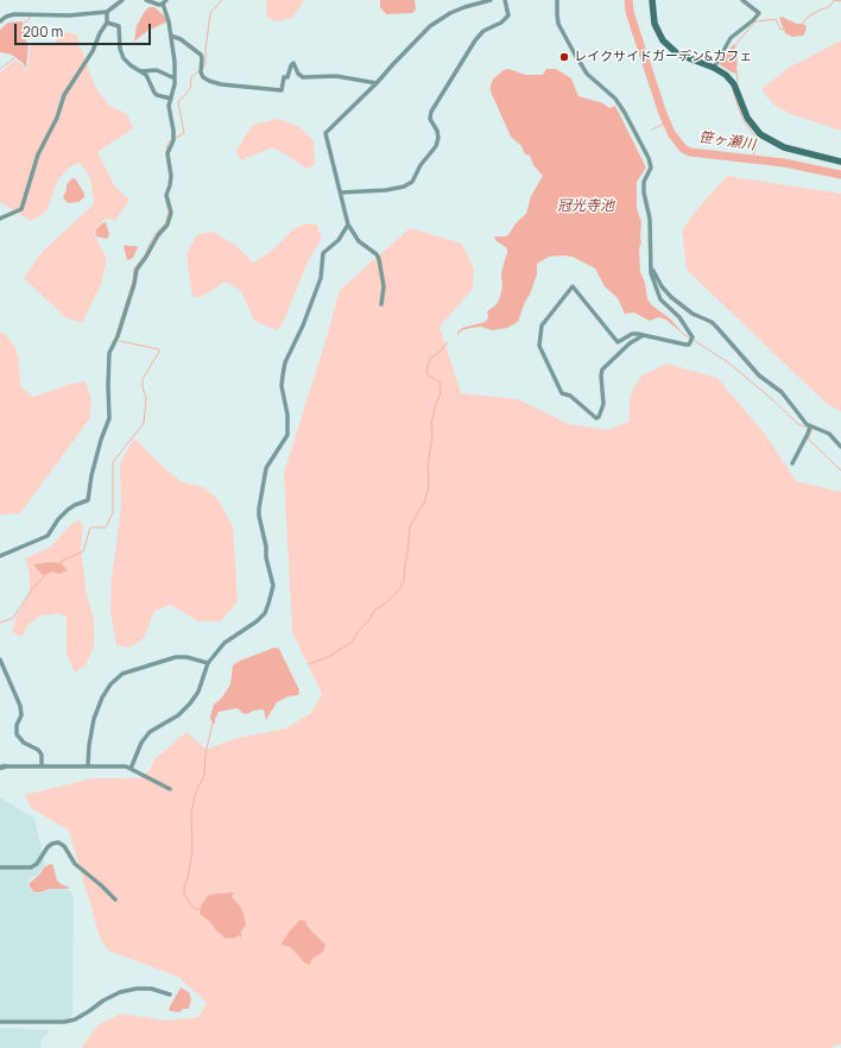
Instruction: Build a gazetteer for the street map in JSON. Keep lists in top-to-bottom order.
{
  "water": ["笹ヶ瀬川", "冠光寺池"],
  "places": ["レイクサイドガーデン&カフェ"],
  "scale_bar": "200 m"
}
